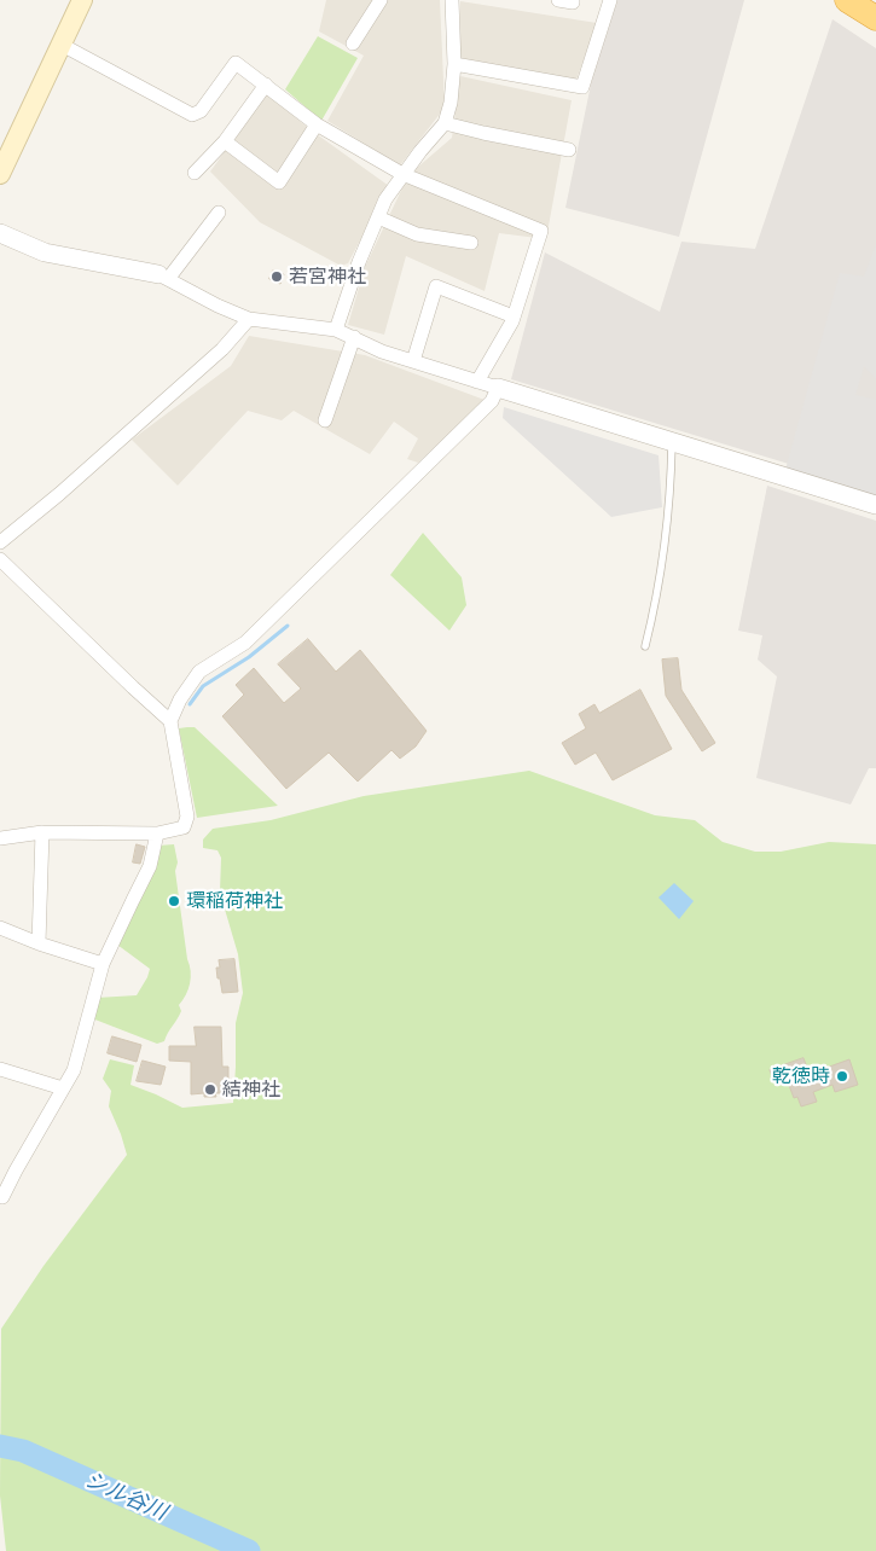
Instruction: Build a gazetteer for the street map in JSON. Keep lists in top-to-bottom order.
{
  "water": ["シル谷川"],
  "places": [
    "若宮神社",
    "環稲荷神社",
    "乾徳時",
    "結神社"
  ]
}
